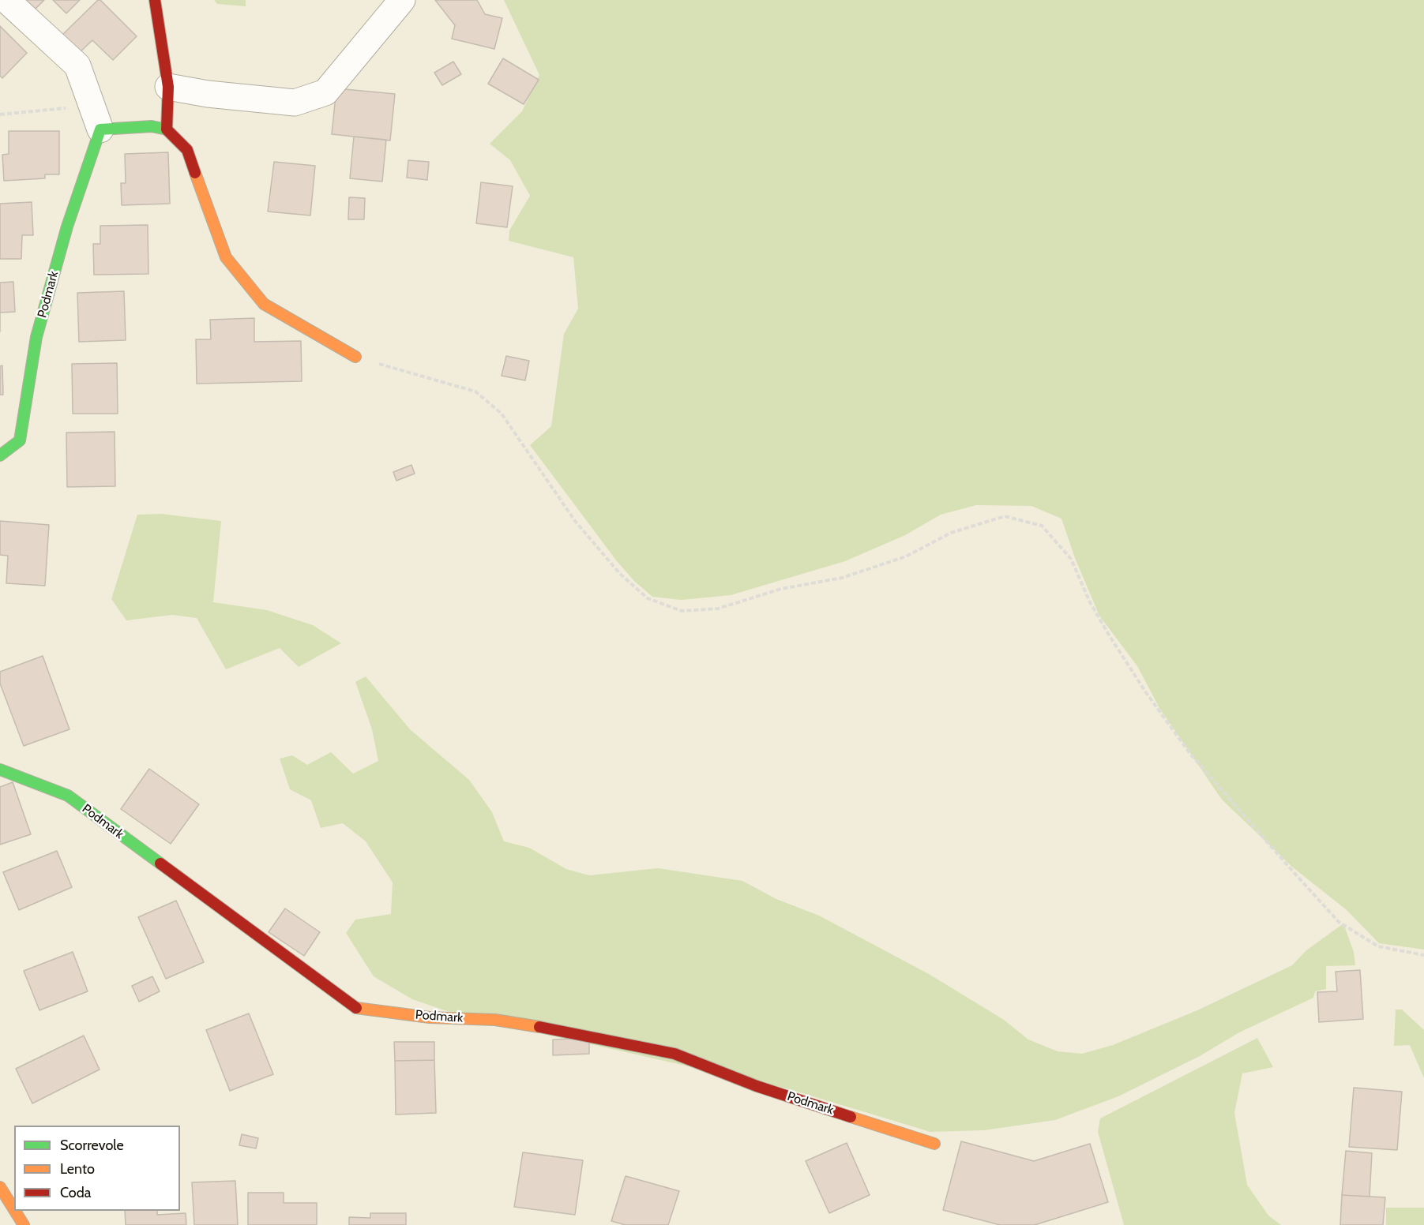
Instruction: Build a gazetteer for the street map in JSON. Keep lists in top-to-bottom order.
{
  "streets": {
    "street": ["Podmark"]
  },
  "legend": ["Scorrevole", "Lento", "Coda"]
}
